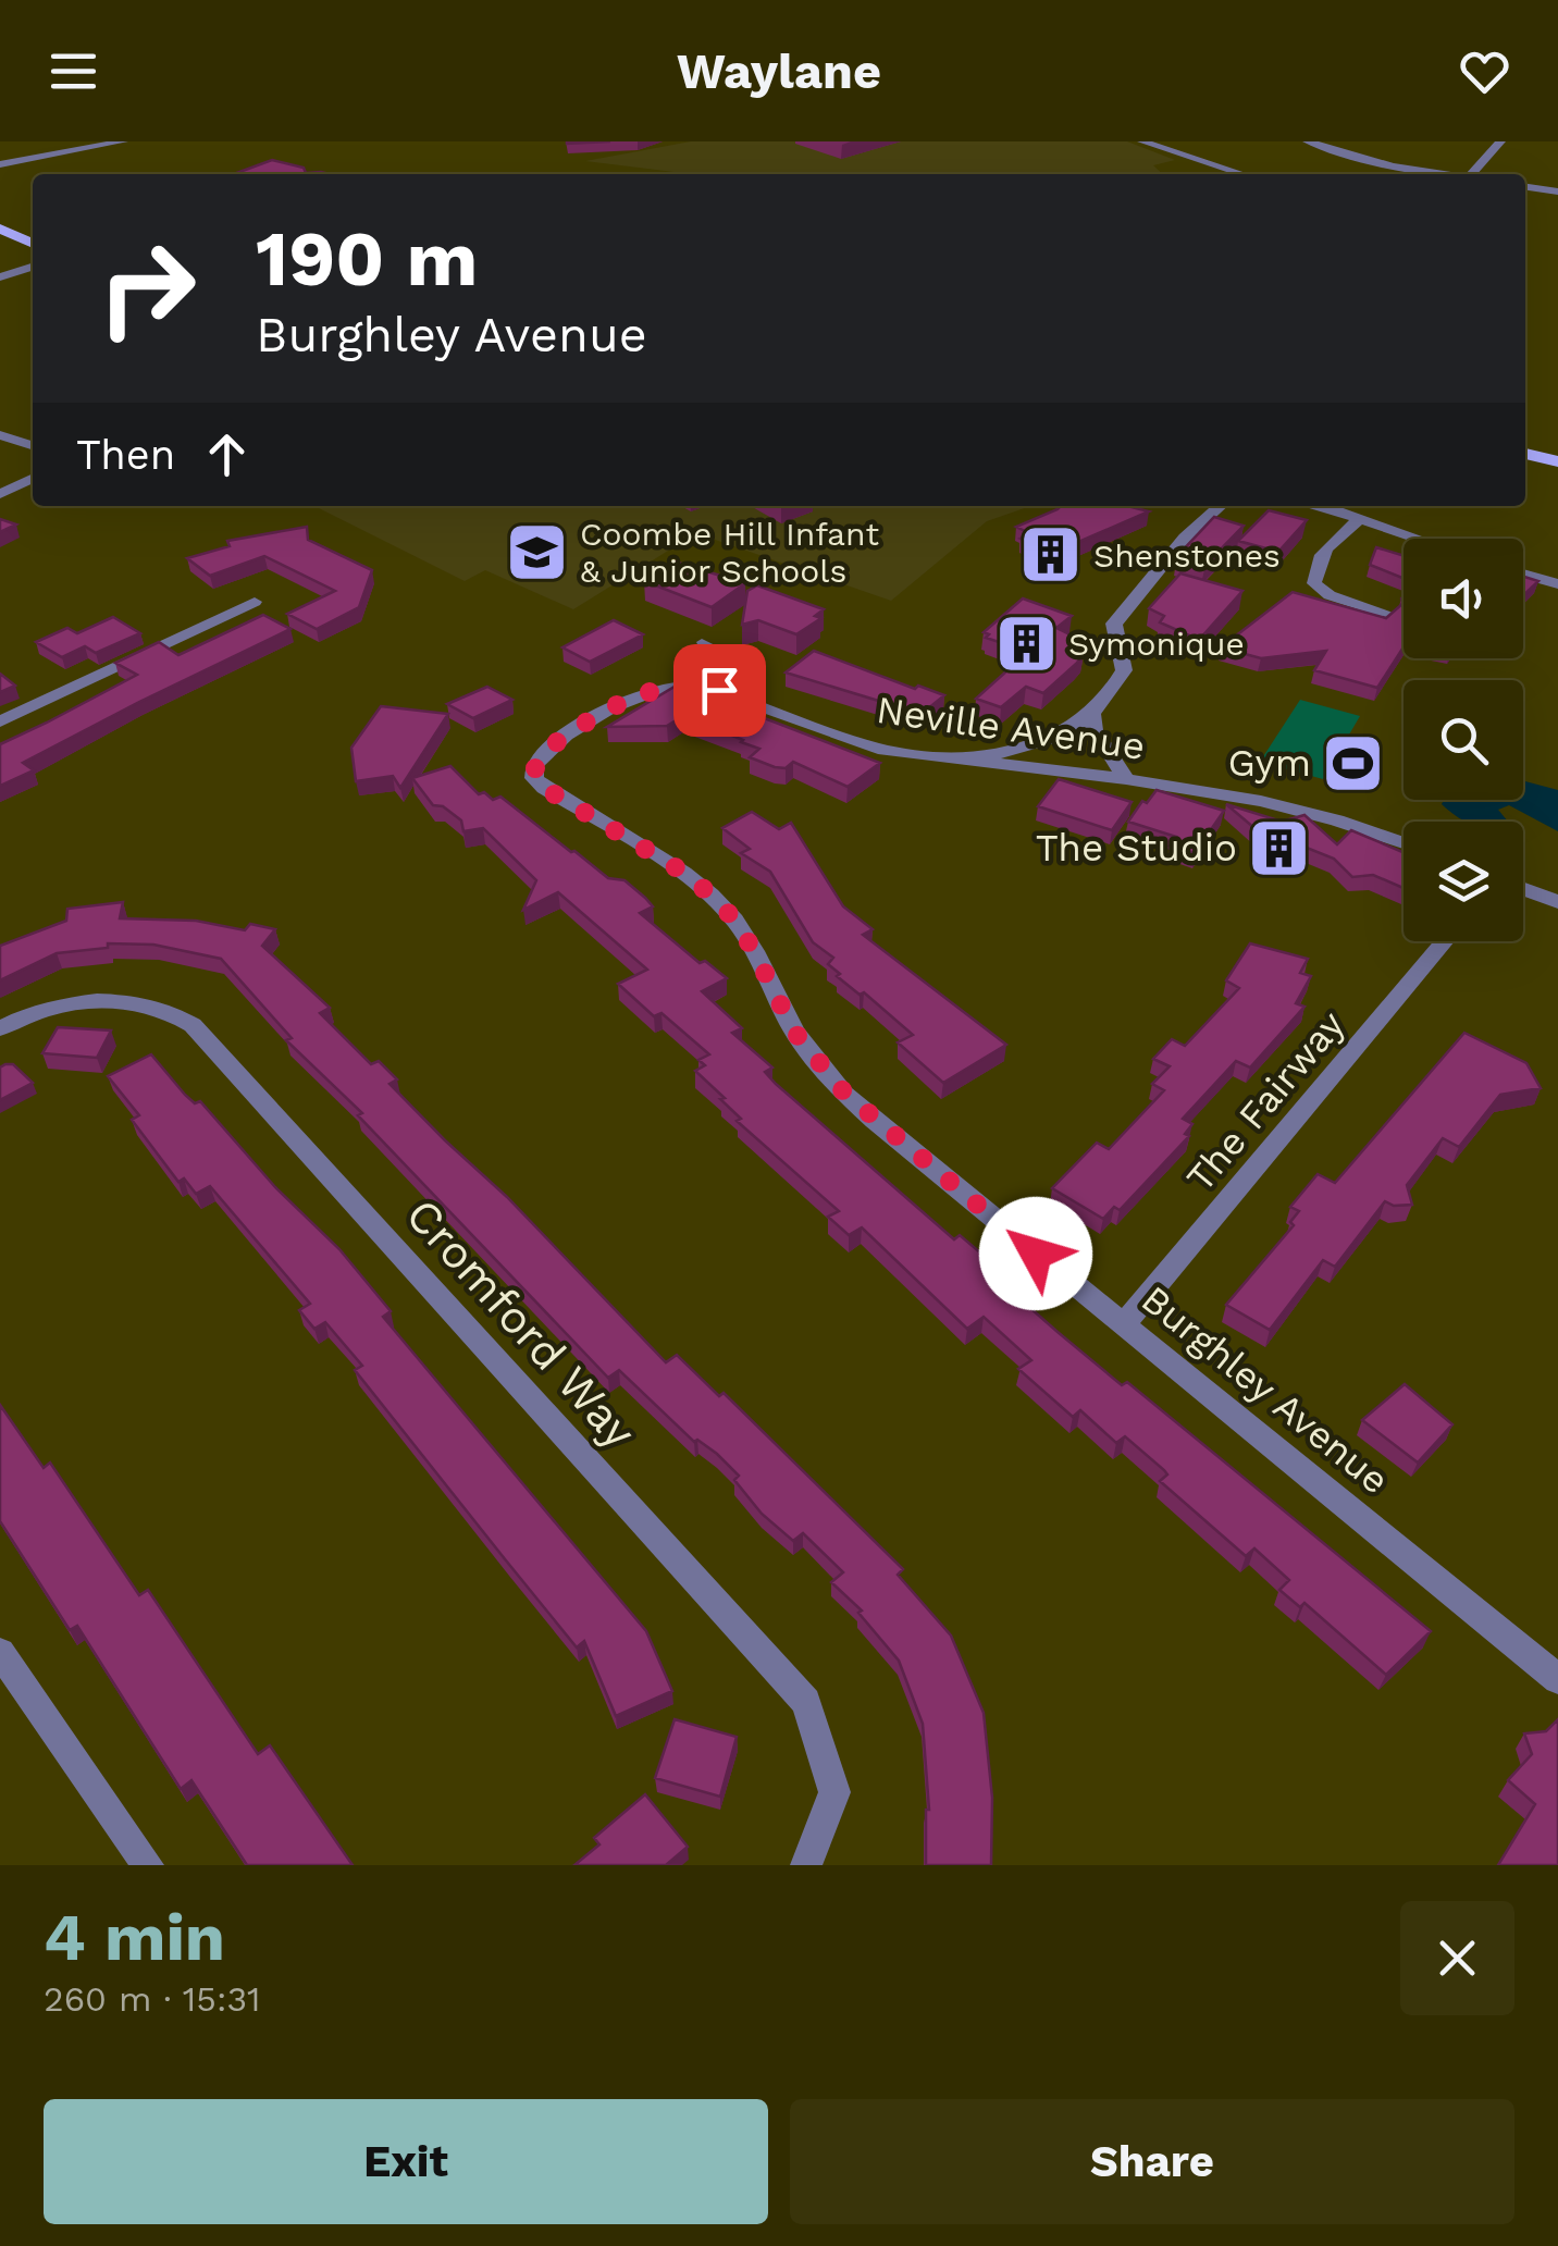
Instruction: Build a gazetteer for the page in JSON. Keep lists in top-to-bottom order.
{
  "streets": {
    "street": [
      "Neville Avenue",
      "The Fairway",
      "Cromford Way",
      "Burghley Avenue"
    ]
  },
  "crossings": [
    ["Neville Avenue", "Burghley Avenue"],
    ["The Fairway", "Burghley Avenue"]
  ],
  "places": {
    "school or university": ["Coombe Hill Infant & Junior Schools"],
    "building": ["Shenstones", "Symonique", "The Studio"],
    "sports": ["Gym"]
  },
  "page": {
    "header": "Waylane",
    "turn": ["190 m", "Burghley Avenue"],
    "then": "Then",
    "heading": ["4 min", "260 m · 15:31"],
    "buttons": ["Exit", "Share"]
  }
}
